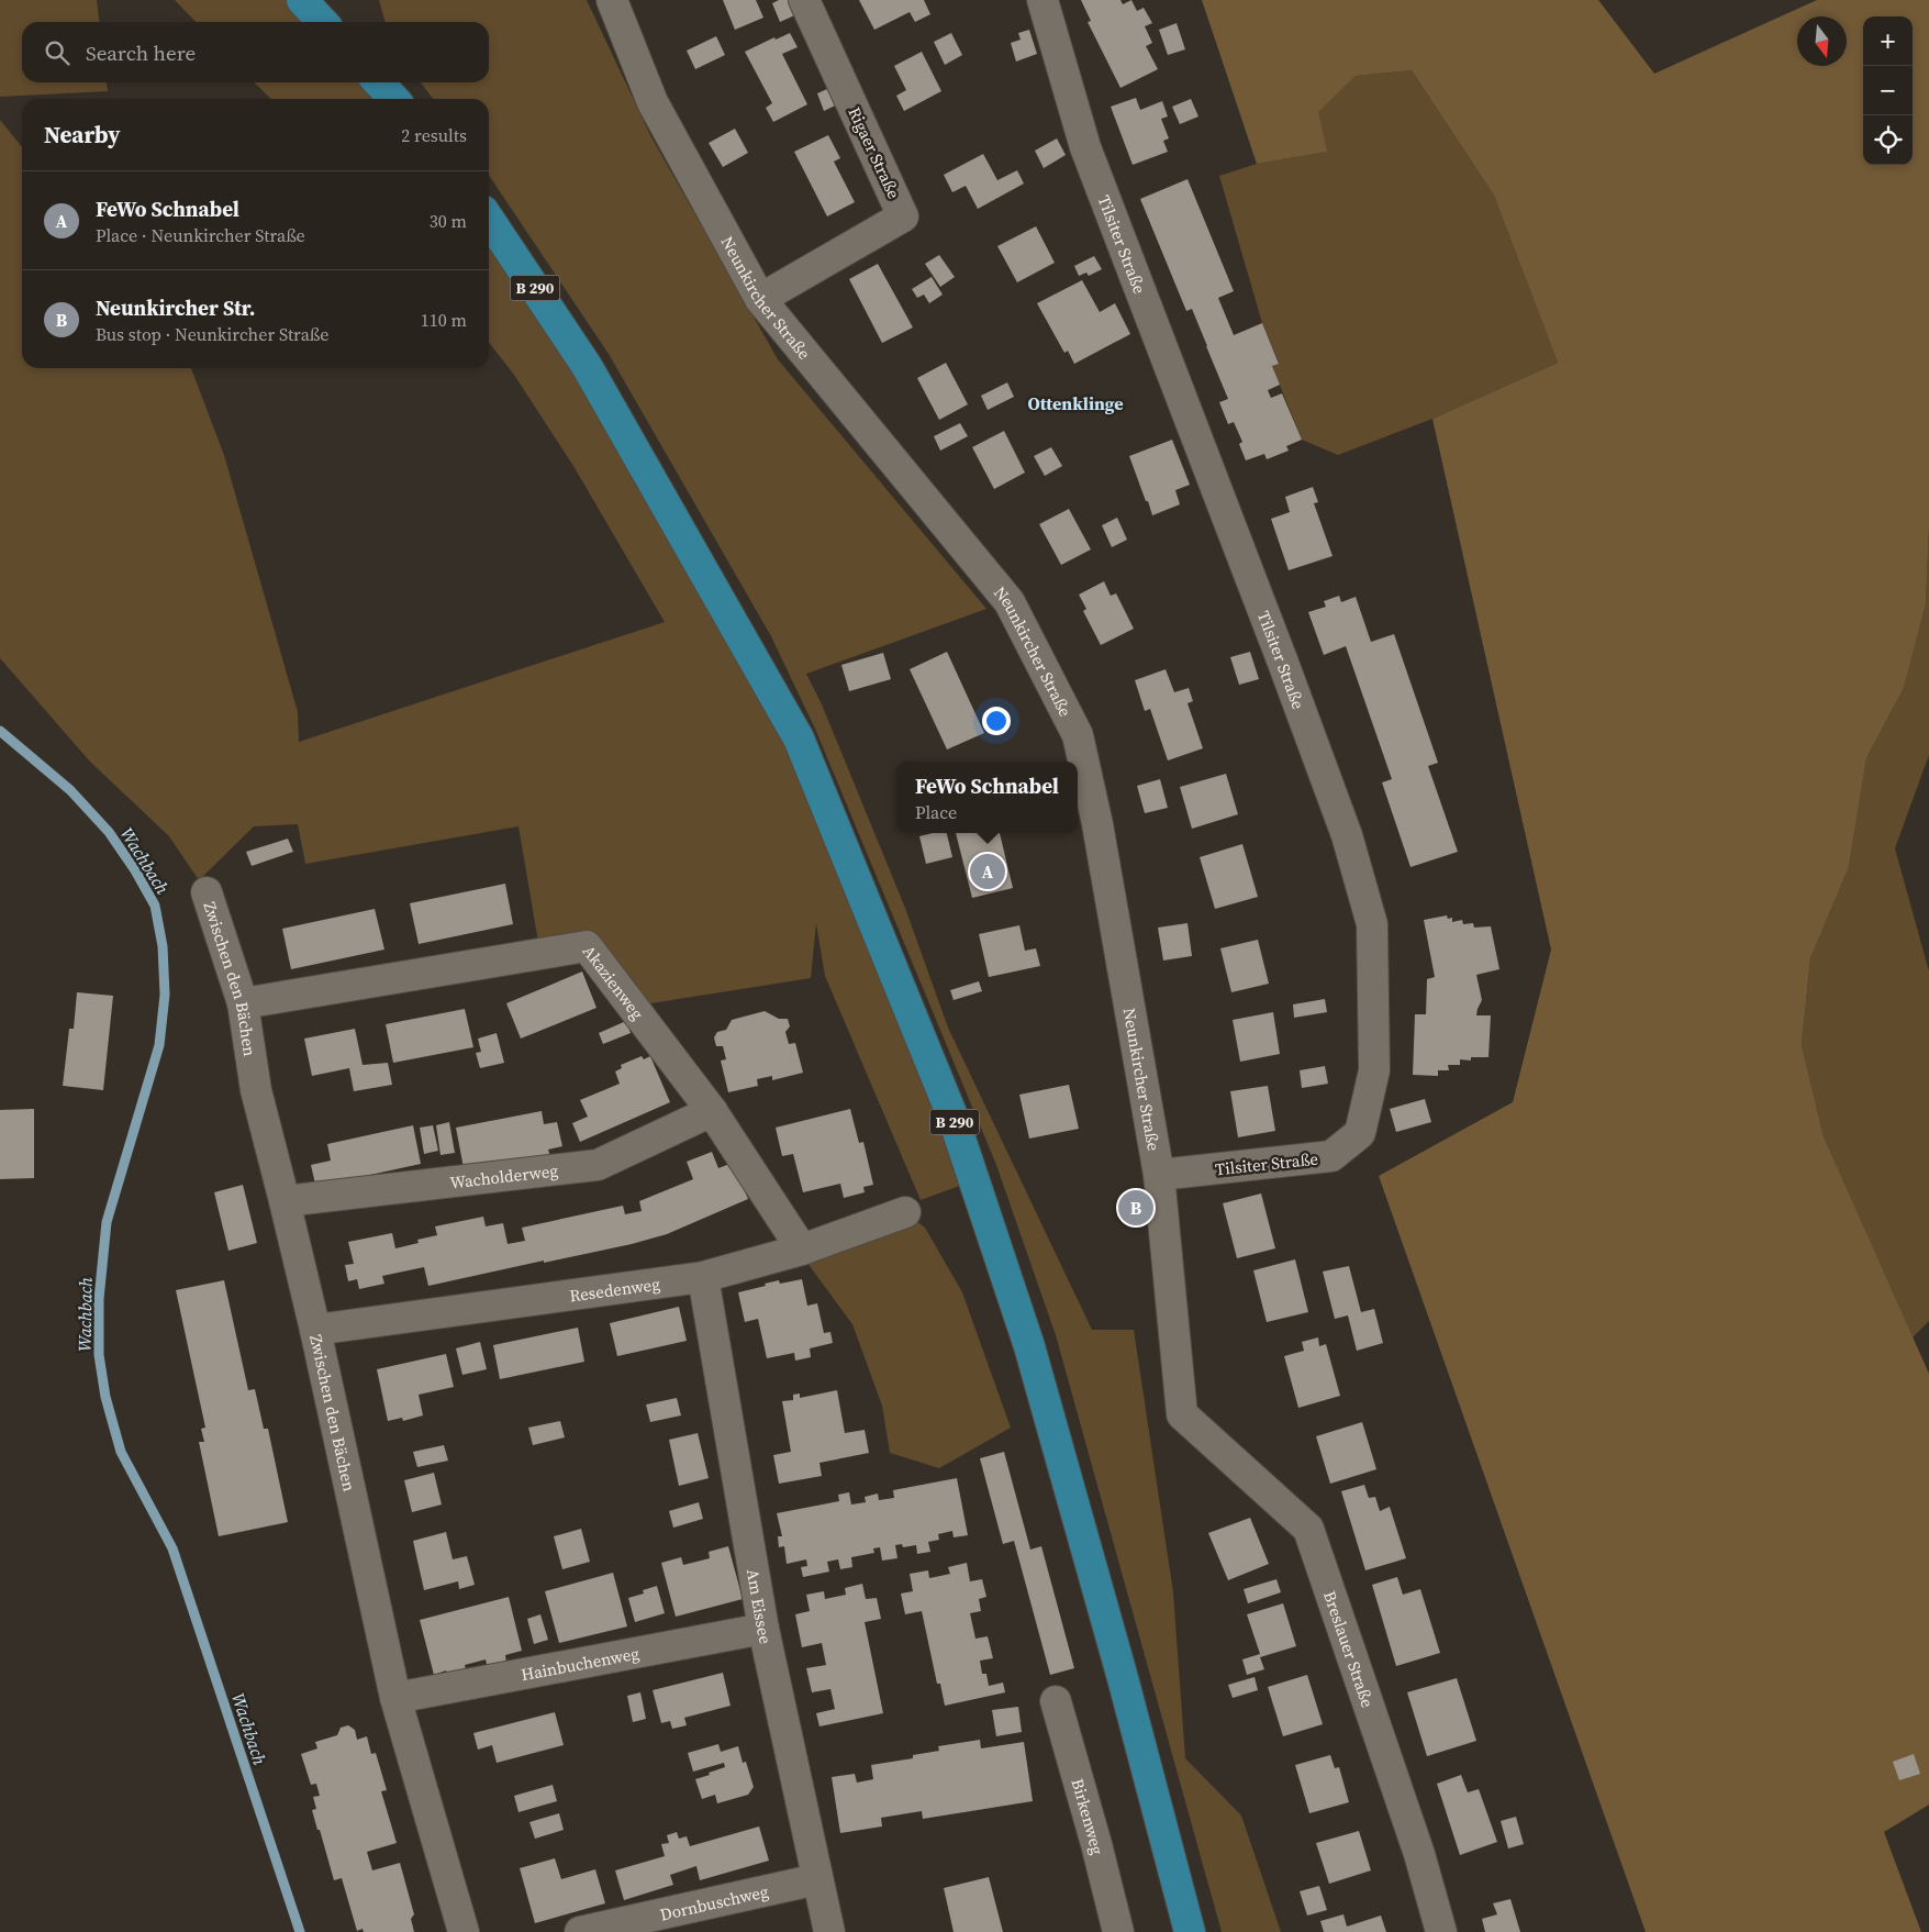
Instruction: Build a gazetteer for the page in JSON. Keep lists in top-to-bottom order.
{
  "streets": {
    "main road": ["B 290"],
    "street": [
      "Rigaer Straße",
      "Tilsiter Straße",
      "Neunkircher Straße",
      "Zwischen den Bächen",
      "Akazienweg",
      "Wacholderweg",
      "Resedenweg",
      "Am Eissee",
      "Breslauer Straße",
      "Hainbuchenweg",
      "Birkenweg",
      "Dornbuschweg"
    ]
  },
  "crossings": [
    ["Rigaer Straße", "Neunkircher Straße"],
    ["Tilsiter Straße", "Neunkircher Straße"],
    ["Neunkircher Straße", "Breslauer Straße"],
    ["Zwischen den Bächen", "Akazienweg"],
    ["Zwischen den Bächen", "Wacholderweg"],
    ["Zwischen den Bächen", "Resedenweg"],
    ["Zwischen den Bächen", "Hainbuchenweg"],
    ["Akazienweg", "Wacholderweg"],
    ["Akazienweg", "Resedenweg"],
    ["Resedenweg", "Am Eissee"],
    ["Am Eissee", "Hainbuchenweg"],
    ["Am Eissee", "Dornbuschweg"]
  ],
  "districts": ["Ottenklinge"],
  "water": ["Wachbach"],
  "north": "bottom",
  "page": {
    "map_buttons": ["+", "−"],
    "search": "Search here",
    "heading": ["Nearby", "2 results"],
    "list": [
      {
        "mark": "A",
        "name": "FeWo Schnabel",
        "note": "Place · Neunkircher Straße",
        "value": "30 m"
      },
      {
        "mark": "B",
        "name": "Neunkircher Str.",
        "note": "Bus stop · Neunkircher Straße",
        "value": "110 m"
      }
    ],
    "popup": ["FeWo Schnabel", "Place"],
    "pins": ["A", "B"]
  }
}
